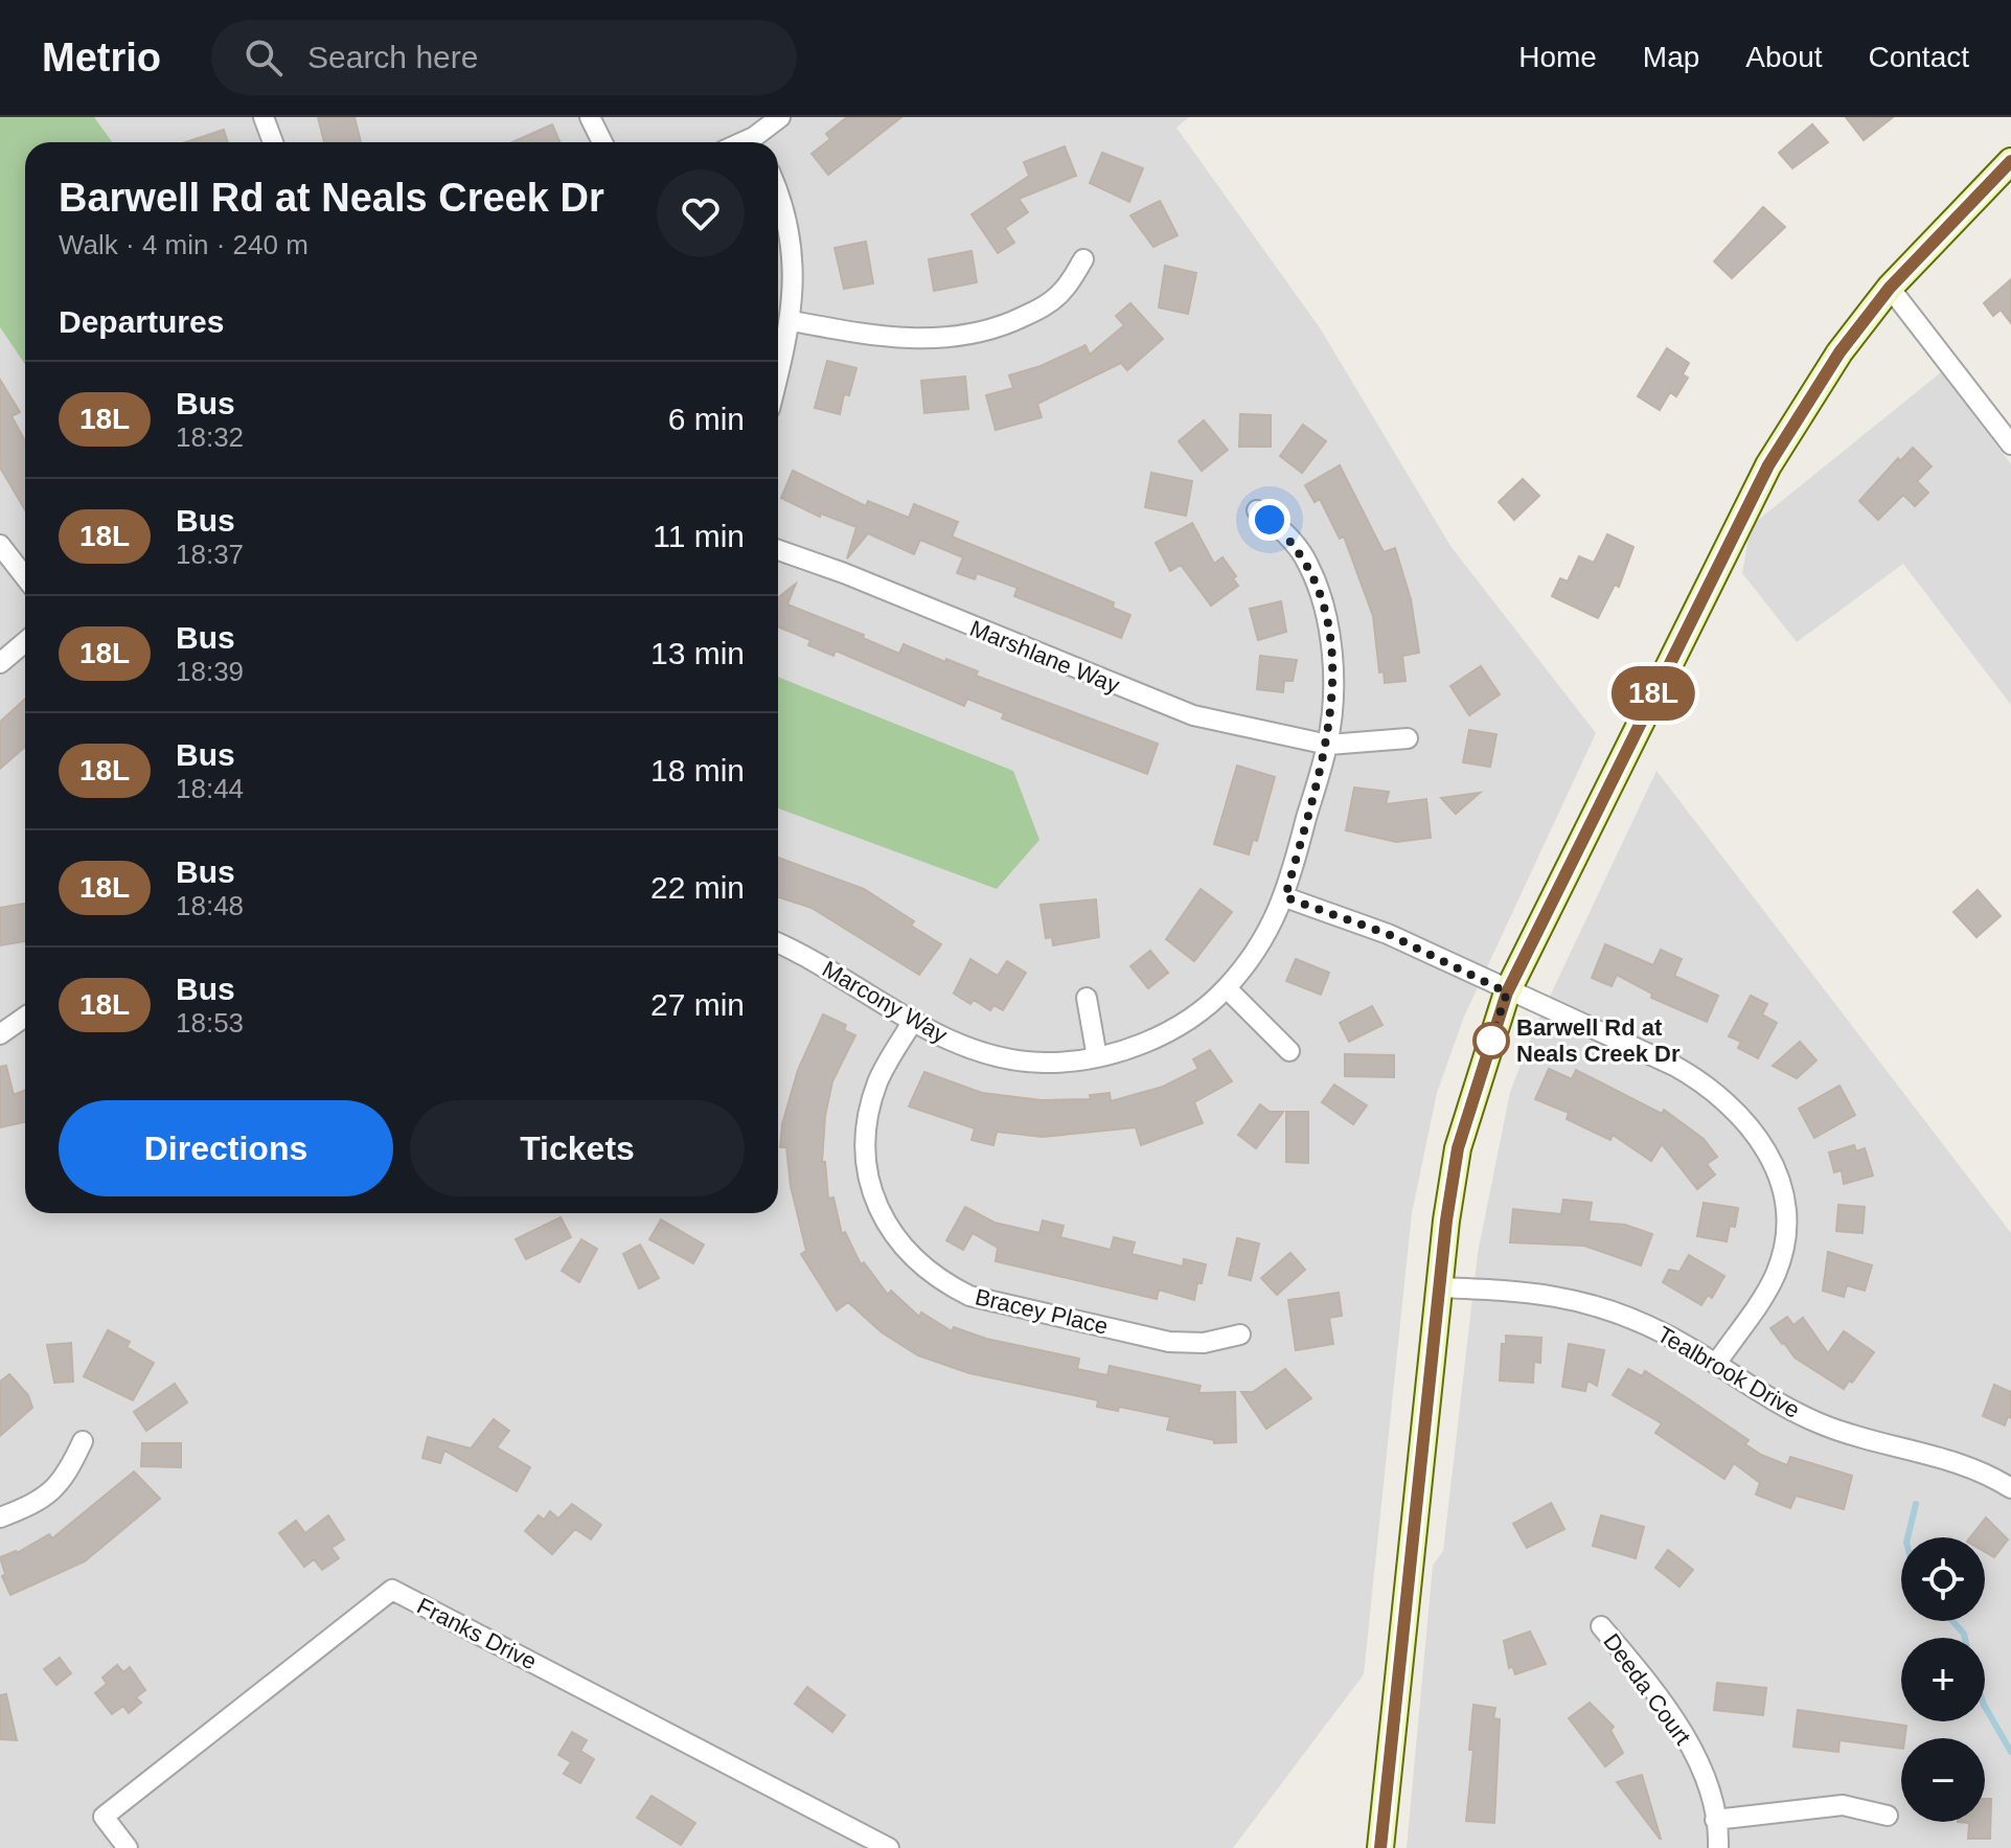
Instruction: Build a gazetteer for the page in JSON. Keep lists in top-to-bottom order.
{
  "streets": {
    "street": [
      "Marshlane Way",
      "Marcony Way",
      "Bracey Place",
      "Tealbrook Drive",
      "Franks Drive",
      "Deeda Court"
    ]
  },
  "crossings": [
    ["Marshlane Way", "Marcony Way"],
    ["Marcony Way", "Bracey Place"]
  ],
  "places": ["Barwell Rd at Neals Creek Dr"],
  "lines": ["bus line 18L"],
  "page": {
    "header": "Metrio",
    "search": "Search here",
    "nav": [
      "Home",
      "Map",
      "About",
      "Contact"
    ],
    "on_map": "18L",
    "heading": [
      ["Barwell Rd at Neals Creek Dr", "Walk · 4 min · 240 m"],
      "Departures"
    ],
    "list": [
      {
        "mark": "18L",
        "name": "Bus",
        "note": "18:32",
        "value": "6 min"
      },
      {
        "mark": "18L",
        "name": "Bus",
        "note": "18:37",
        "value": "11 min"
      },
      {
        "mark": "18L",
        "name": "Bus",
        "note": "18:39",
        "value": "13 min"
      },
      {
        "mark": "18L",
        "name": "Bus",
        "note": "18:44",
        "value": "18 min"
      },
      {
        "mark": "18L",
        "name": "Bus",
        "note": "18:48",
        "value": "22 min"
      },
      {
        "mark": "18L",
        "name": "Bus",
        "note": "18:53",
        "value": "27 min"
      }
    ],
    "buttons": ["Directions", "Tickets"],
    "map_buttons": ["+", "−"]
  }
}
